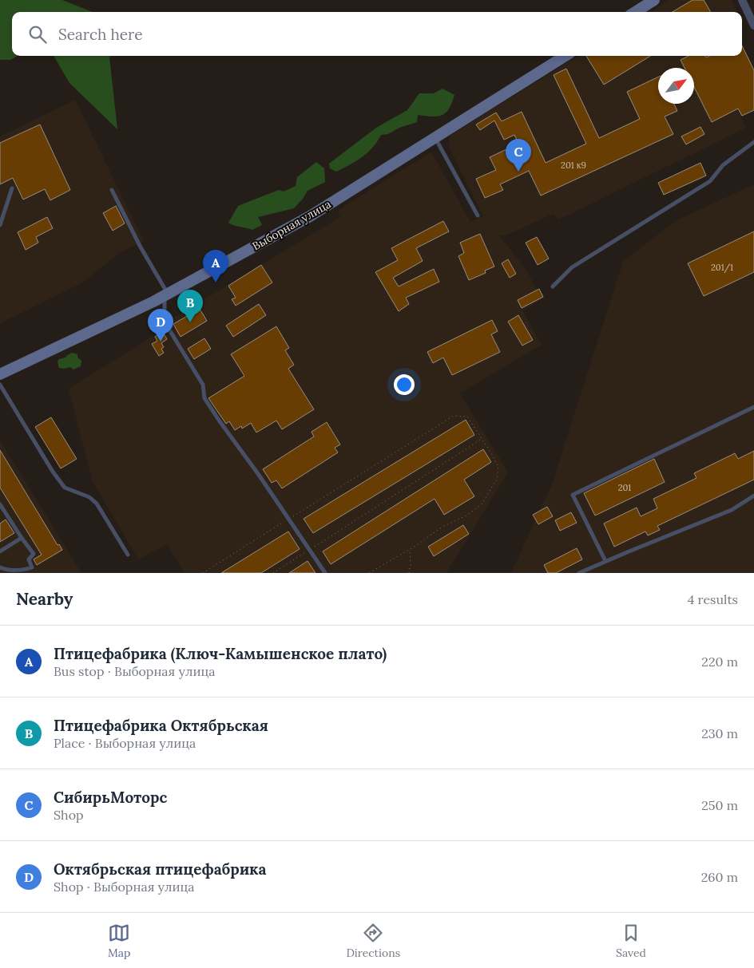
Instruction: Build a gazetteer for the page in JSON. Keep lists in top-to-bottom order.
{
  "streets": {
    "main road": ["Выборная улица"]
  },
  "house_numbers": ["201 к9", "201/1", "201"],
  "north": "top right",
  "page": {
    "search": "Search here",
    "pins": [
      "C",
      "A",
      "B",
      "D"
    ],
    "heading": ["Nearby", "4 results"],
    "list": [
      {
        "mark": "A",
        "name": "Птицефабрика (Ключ-Камышенское плато)",
        "note": "Bus stop · Выборная улица",
        "value": "220 m"
      },
      {
        "mark": "B",
        "name": "Птицефабрика Октябрьская",
        "note": "Place · Выборная улица",
        "value": "230 m"
      },
      {
        "mark": "C",
        "name": "СибирьМоторс",
        "note": "Shop",
        "value": "250 m"
      },
      {
        "mark": "D",
        "name": "Октябрьская птицефабрика",
        "note": "Shop · Выборная улица",
        "value": "260 m"
      }
    ],
    "nav": ["Map", "Directions", "Saved"]
  }
}
